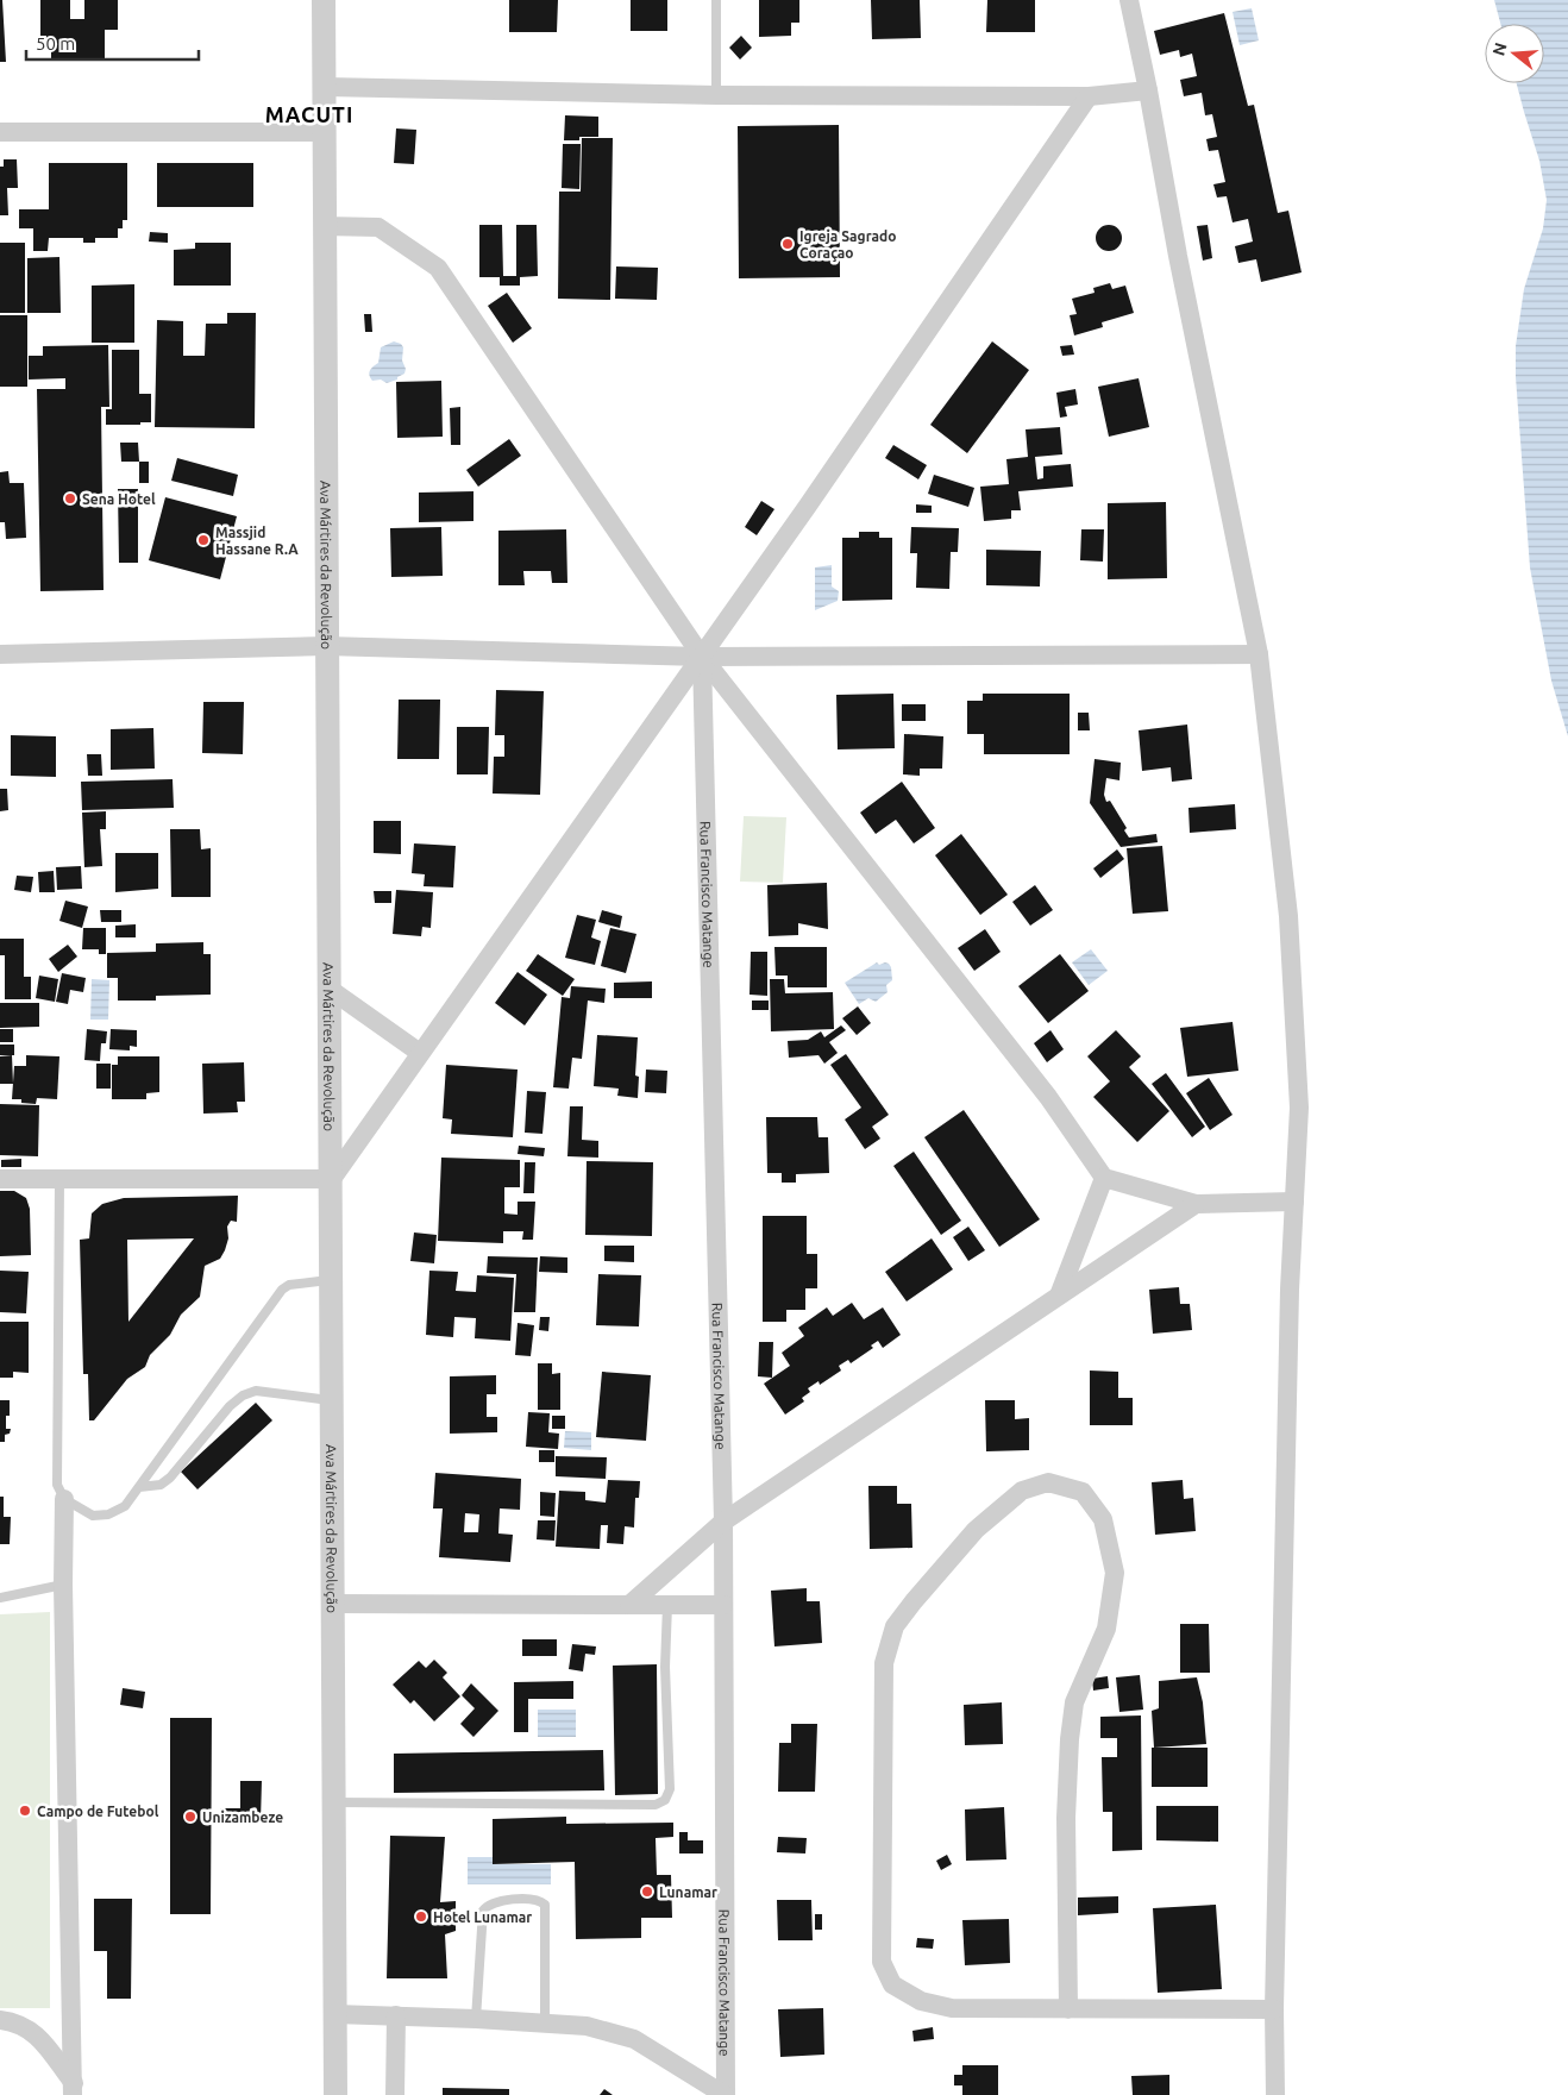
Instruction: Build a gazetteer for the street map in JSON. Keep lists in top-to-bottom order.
{
  "streets": {
    "street": ["Ava Mártires da Revolução", "Rua Francisco Matange"]
  },
  "districts": ["MACUTI"],
  "places": [
    "Igreja Sagrado Coraçao",
    "Sena Hotel",
    "Massjid Hassane R.A",
    "Campo de Futebol",
    "Unizambeze",
    "Lunamar",
    "Hotel Lunamar"
  ],
  "scale_bar": "50 m",
  "north": "left"
}
